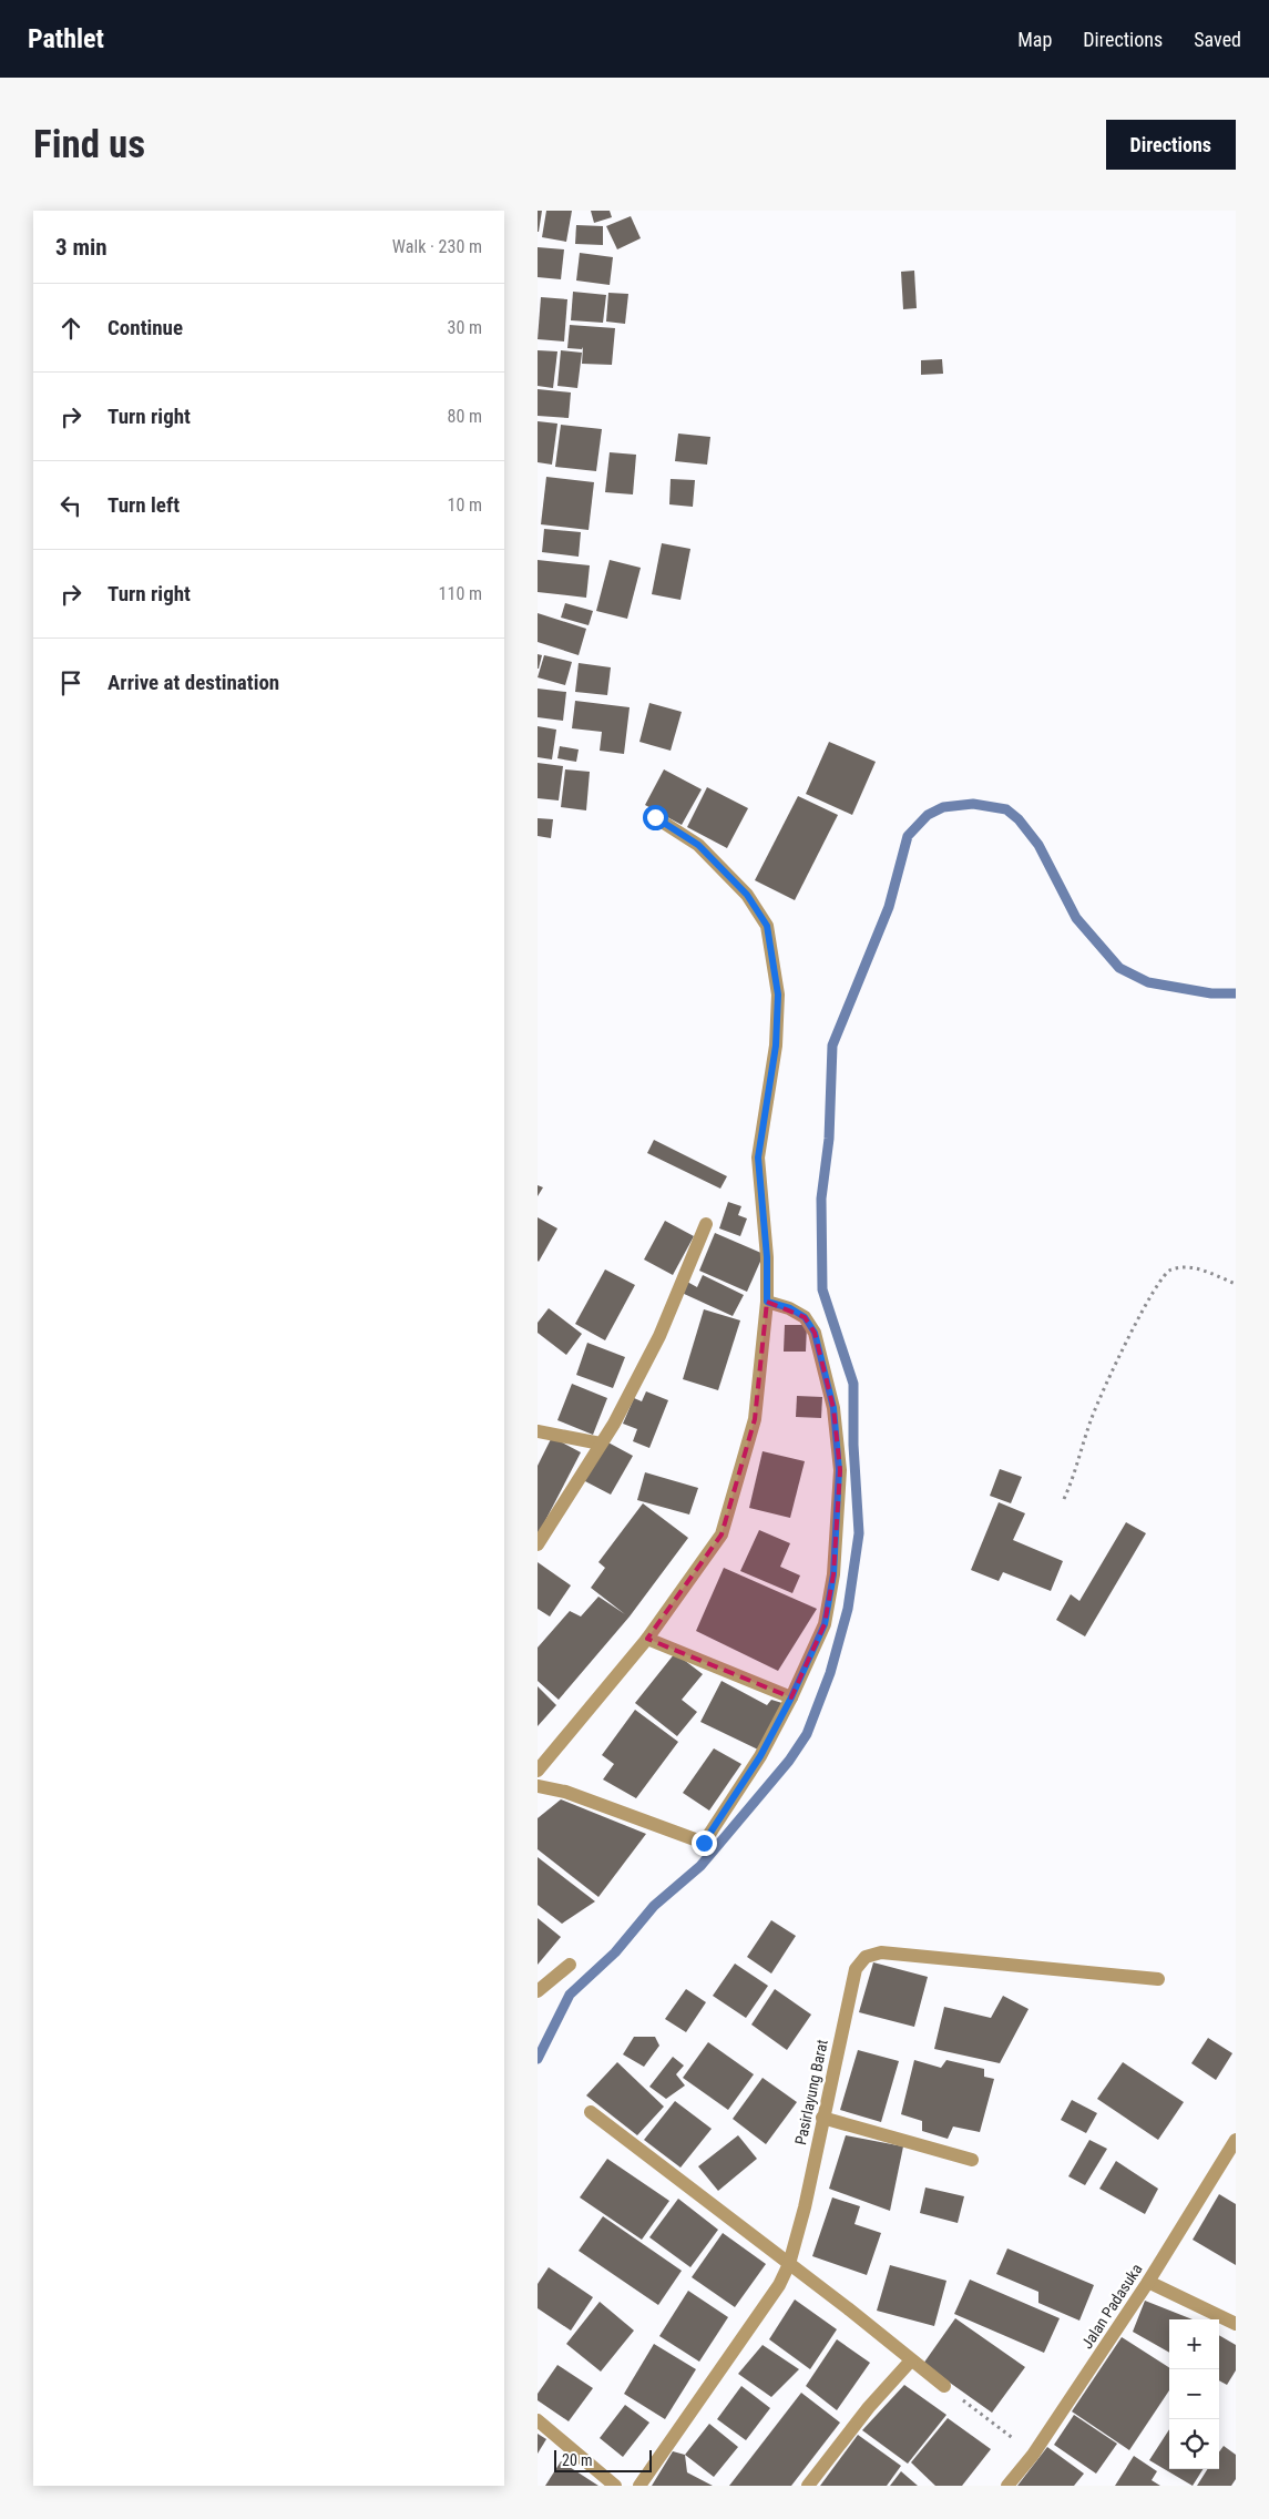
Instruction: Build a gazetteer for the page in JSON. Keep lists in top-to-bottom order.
{
  "streets": {
    "street": ["Pasirlayung Barat", "Jalan Padasuka"]
  },
  "scale_bar": "20 m",
  "page": {
    "header": "Pathlet",
    "nav": ["Map", "Directions", "Saved"],
    "buttons": "Directions",
    "title": "Find us",
    "heading": ["3 min", "Walk · 230 m"],
    "list": [
      ["Continue", "30 m"],
      ["Turn right", "80 m"],
      ["Turn left", "10 m"],
      ["Turn right", "110 m"],
      "Arrive at destination"
    ],
    "map_buttons": ["+", "−"],
    "scale": "20 m"
  }
}
